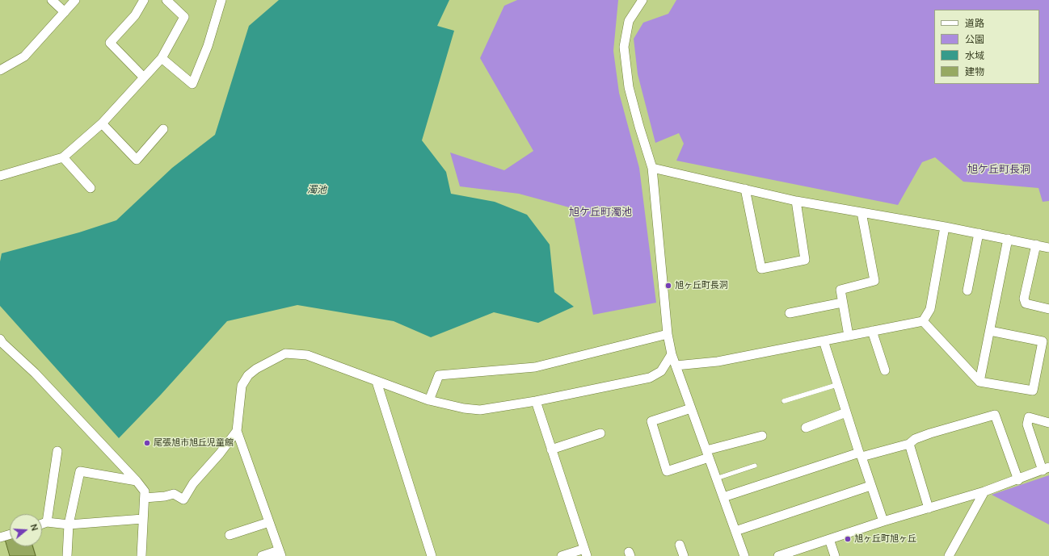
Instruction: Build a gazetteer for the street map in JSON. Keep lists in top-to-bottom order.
{
  "districts": ["旭ケ丘町長洞", "旭ケ丘町濁池"],
  "water": ["濁池"],
  "places": ["旭ヶ丘町長洞", "尾張旭市旭丘児童館", "旭ヶ丘町旭ヶ丘"],
  "legend": [
    "道路",
    "公園",
    "水域",
    "建物"
  ],
  "north": "right"
}
